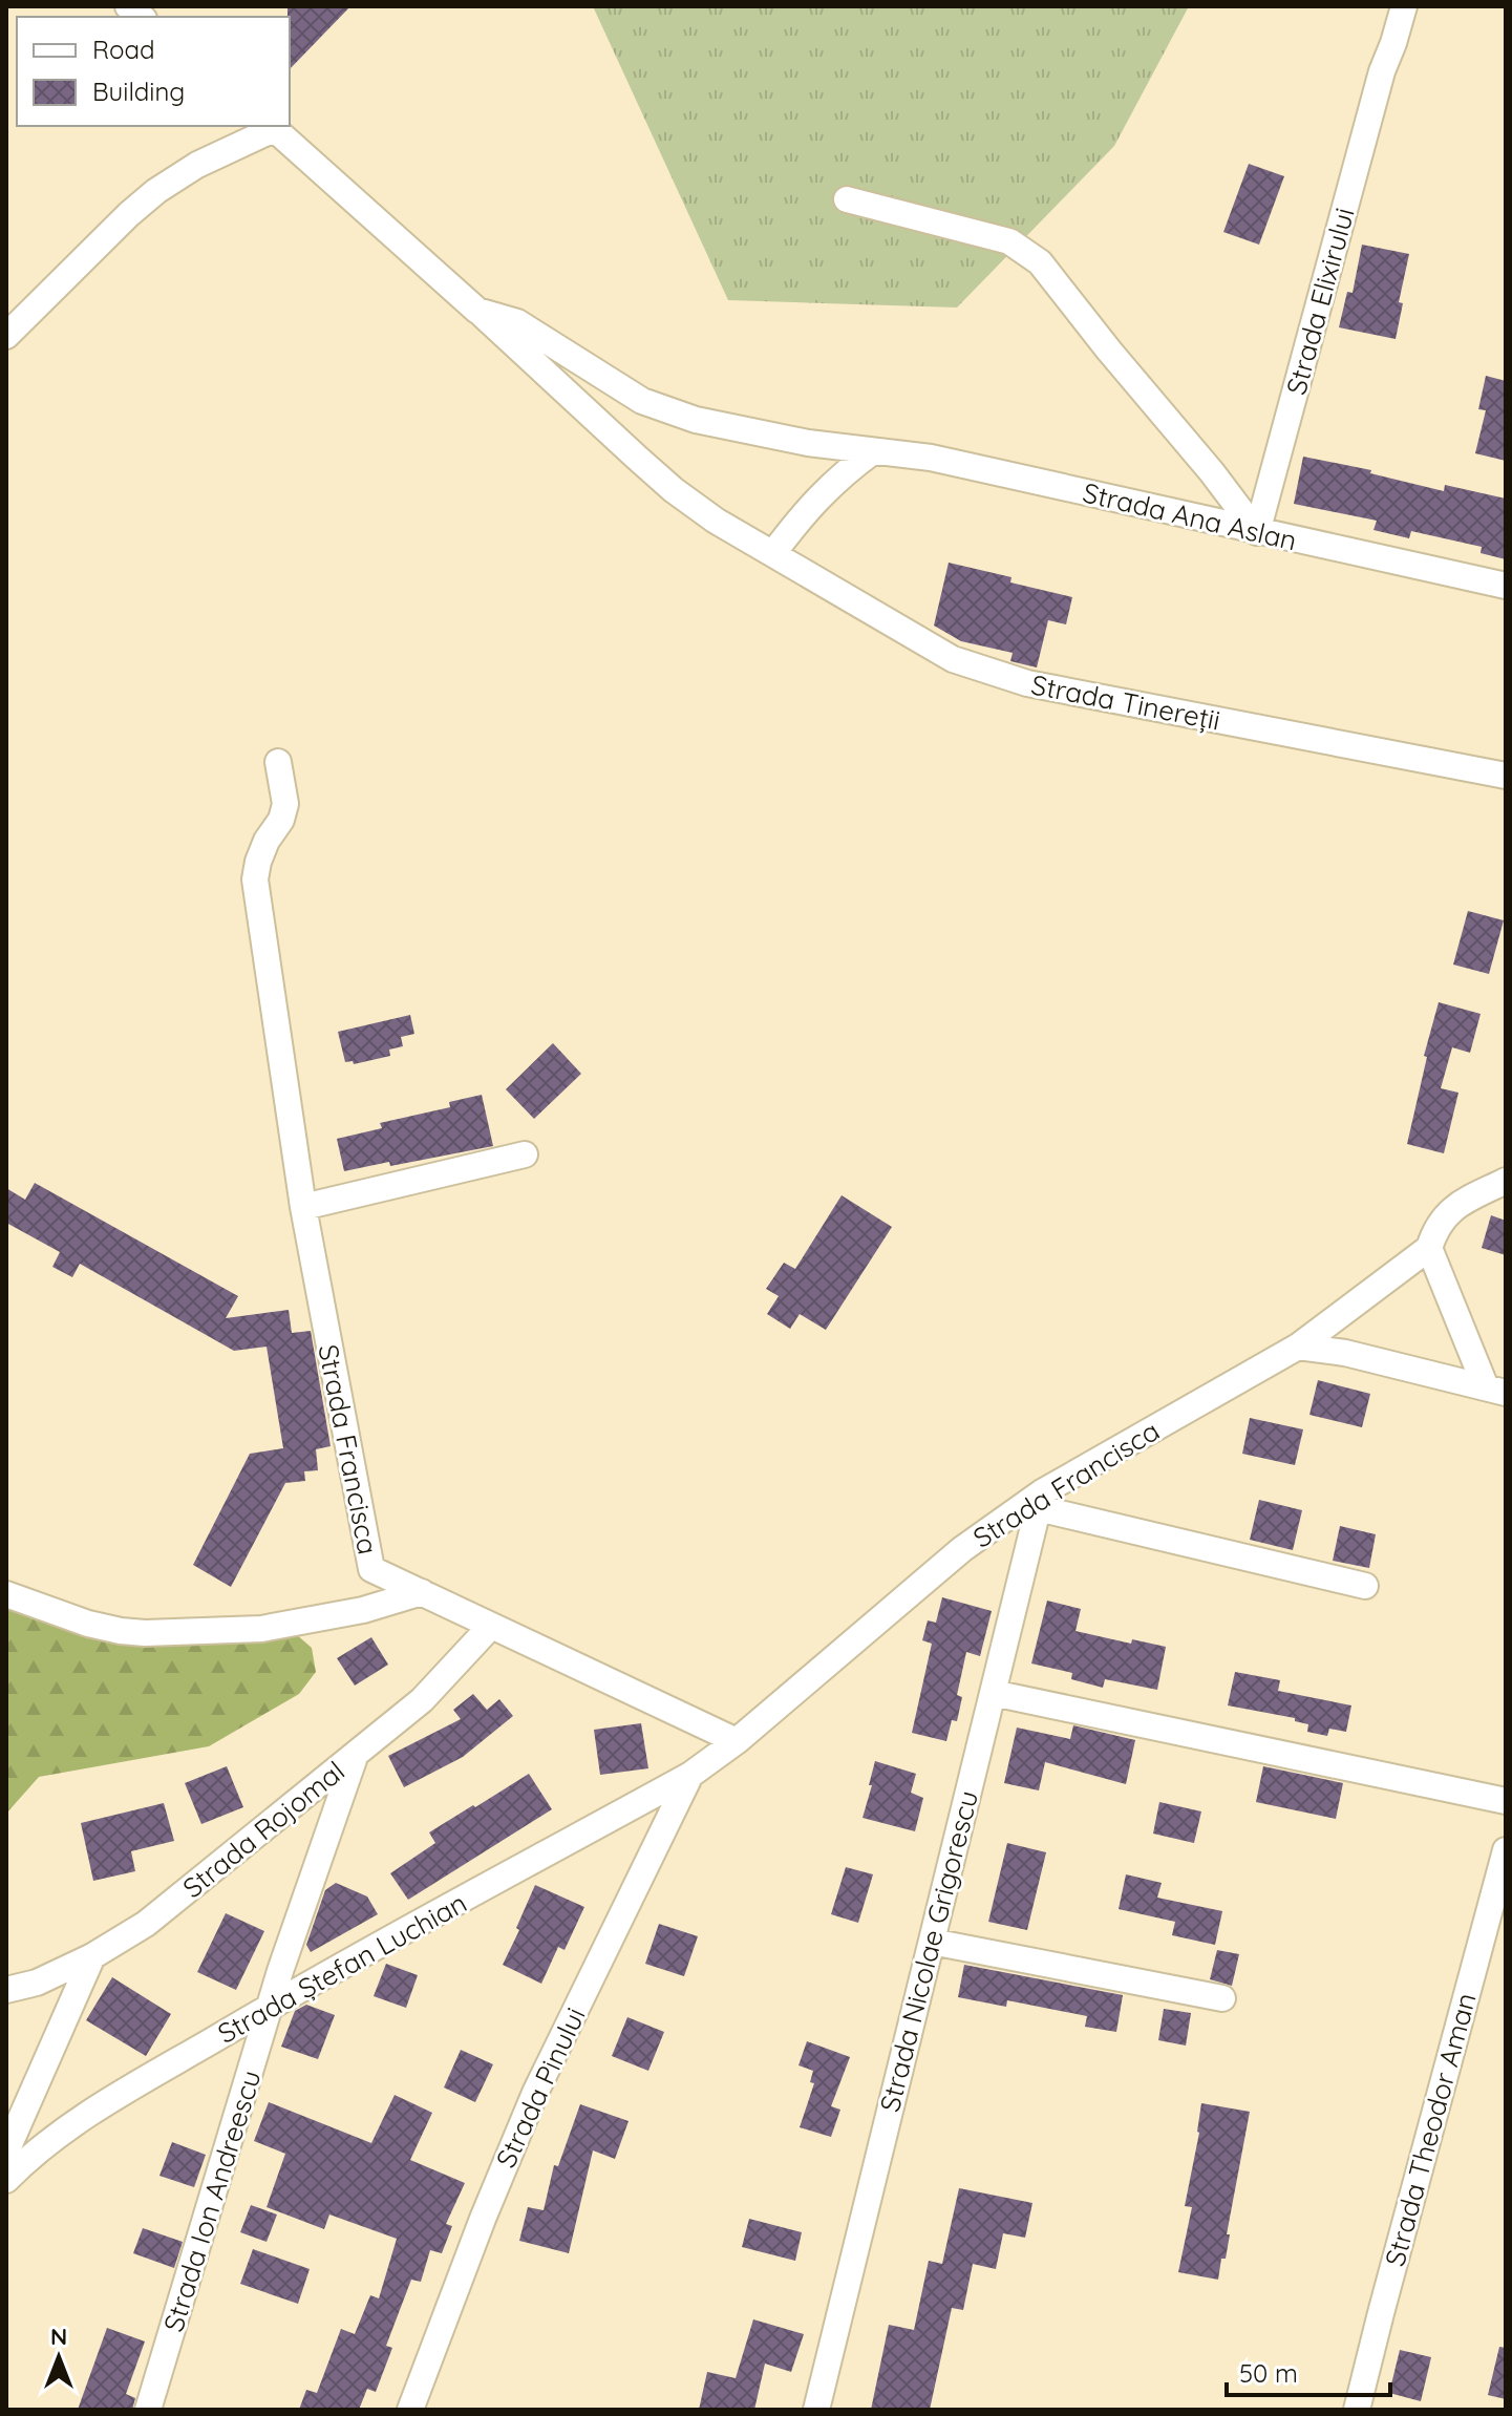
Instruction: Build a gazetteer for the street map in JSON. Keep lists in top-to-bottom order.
{
  "streets": {
    "street": [
      "Strada Elixirului",
      "Strada Ana Aslan",
      "Strada Tinereții",
      "Strada Francisca",
      "Strada Rojomal",
      "Strada Nicolae Grigorescu",
      "Strada Ștefan Luchian",
      "Strada Pinului",
      "Strada Theodor Aman",
      "Strada Ion Andreescu"
    ]
  },
  "crossings": [
    ["Strada Elixirului", "Strada Ana Aslan"],
    ["Strada Ana Aslan", "Strada Tinereții"],
    ["Strada Francisca", "Strada Rojomal"],
    ["Strada Francisca", "Strada Nicolae Grigorescu"],
    ["Strada Francisca", "Strada Ștefan Luchian"],
    ["Strada Francisca", "Strada Pinului"],
    ["Strada Rojomal", "Strada Ion Andreescu"],
    ["Strada Ștefan Luchian", "Strada Pinului"],
    ["Strada Ștefan Luchian", "Strada Ion Andreescu"]
  ],
  "legend": ["Road", "Building"],
  "scale_bar": "50 m",
  "north": "top"
}
